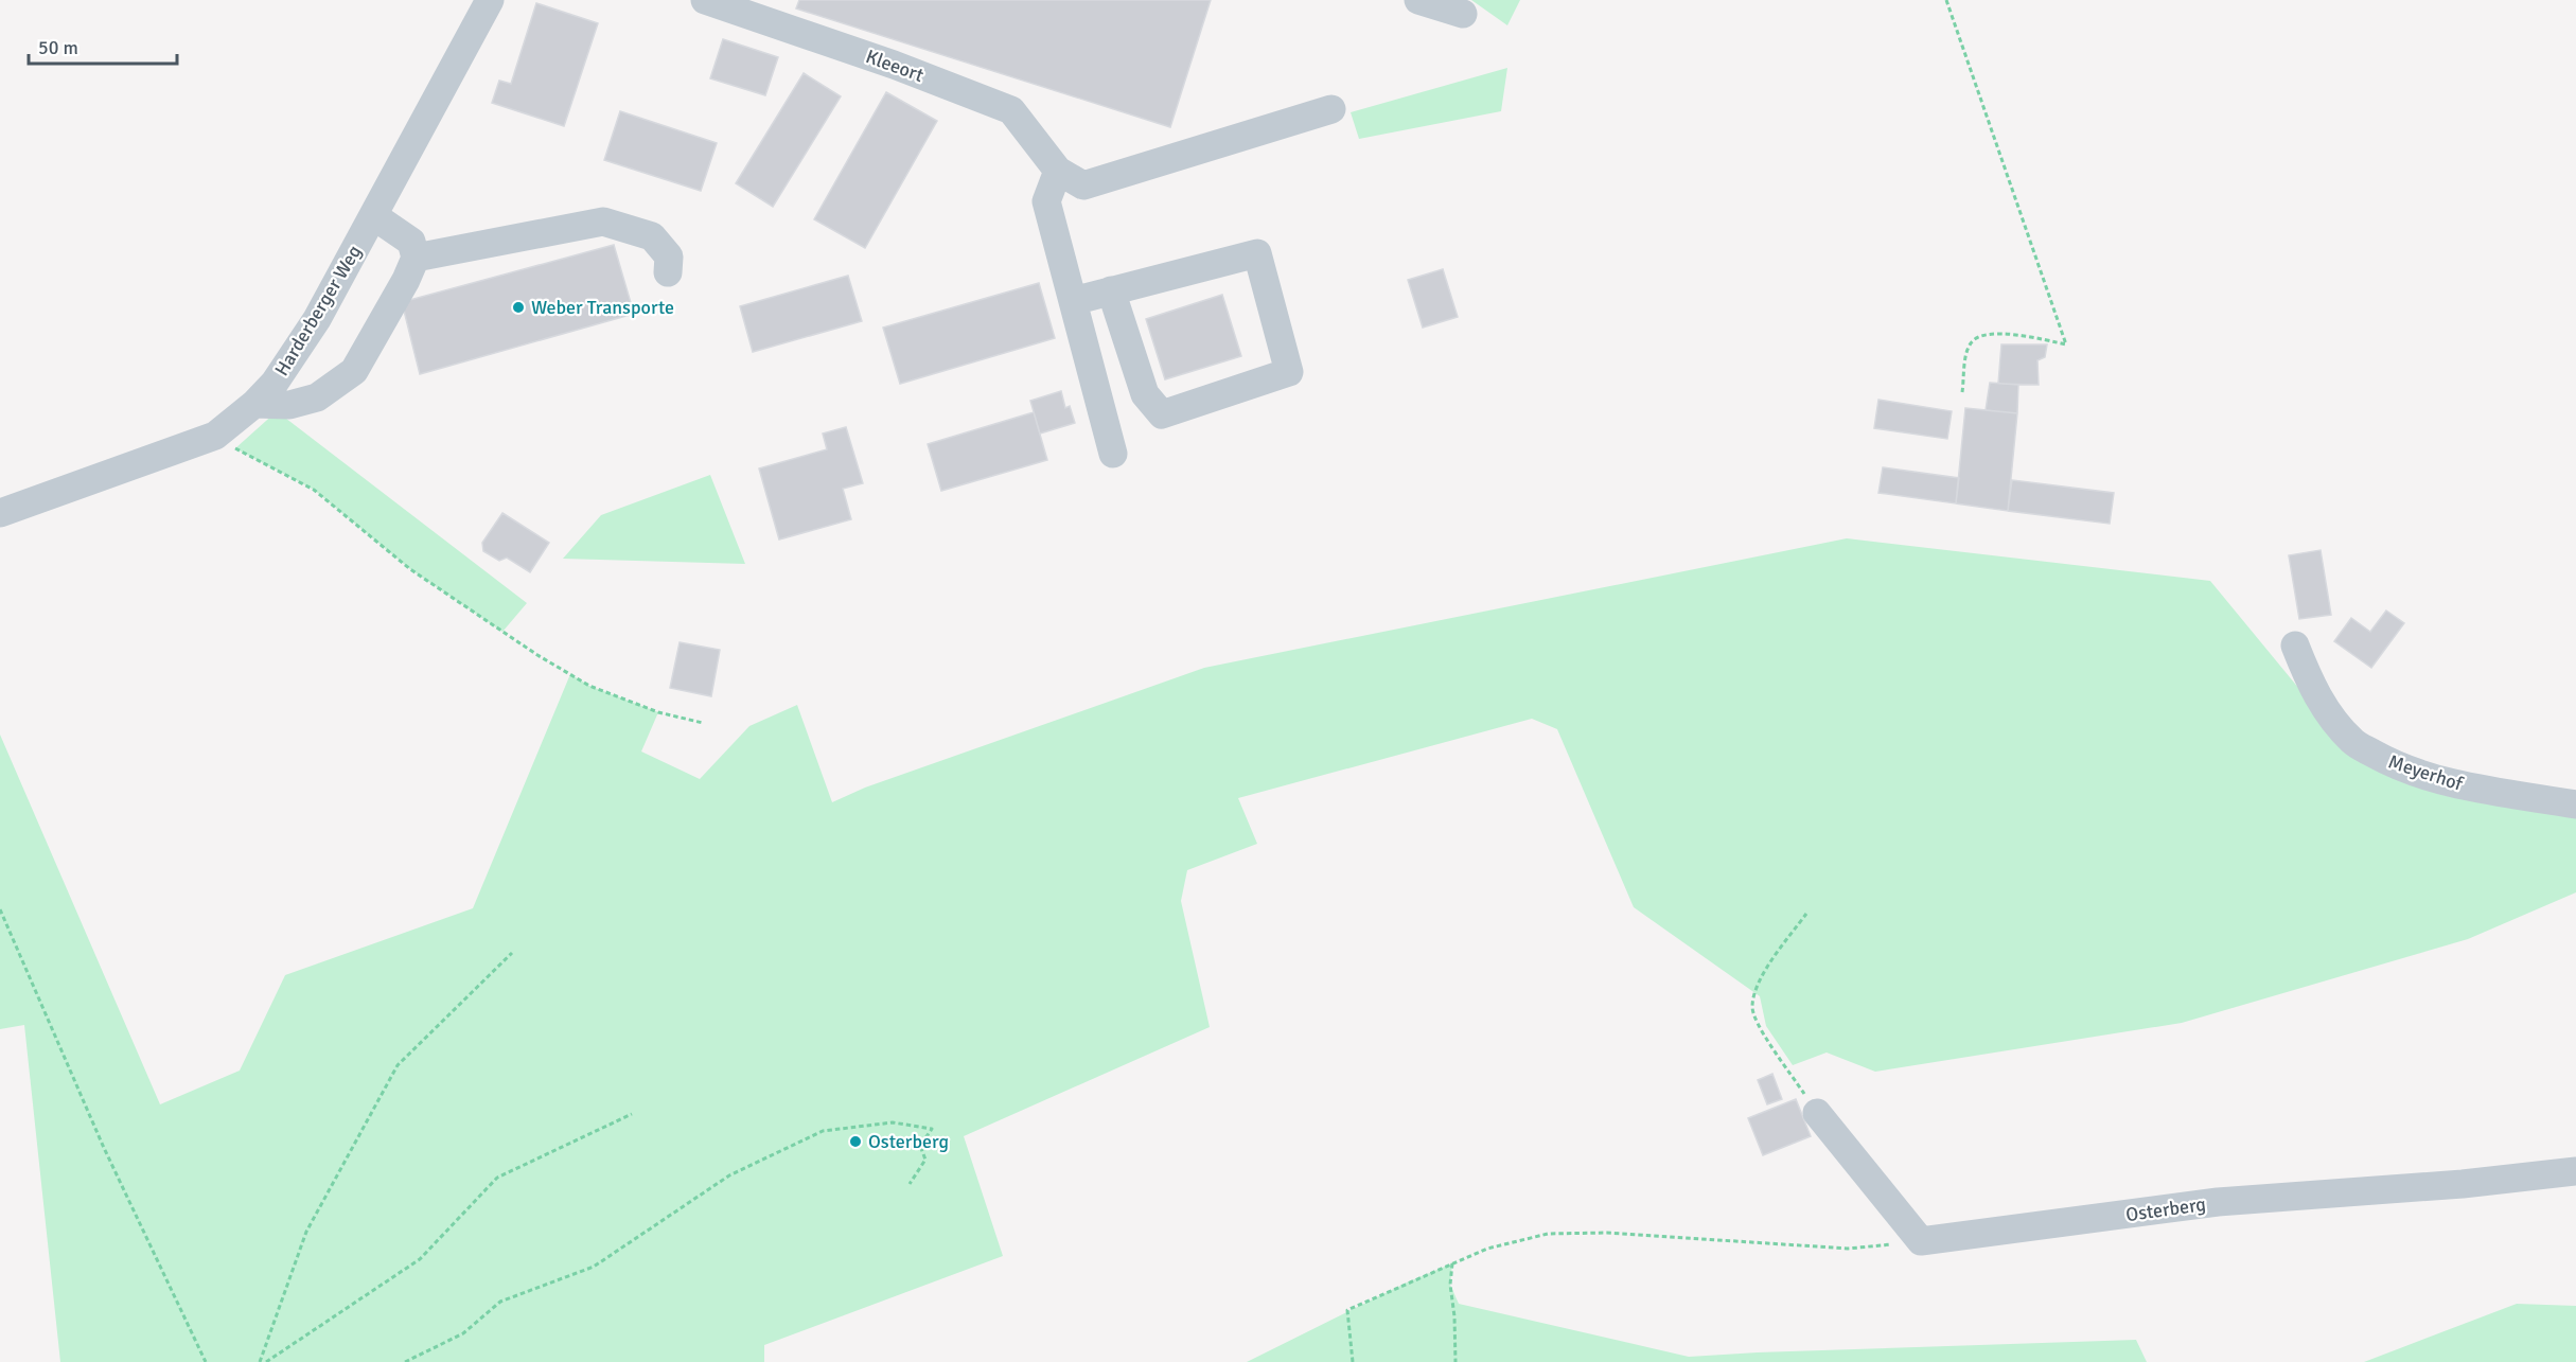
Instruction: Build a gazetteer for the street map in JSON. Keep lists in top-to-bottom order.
{
  "streets": {
    "street": [
      "Kleeort",
      "Harderberger Weg",
      "Meyerhof",
      "Osterberg"
    ]
  },
  "places": ["Weber Transporte", "Osterberg"],
  "scale_bar": "50 m"
}
